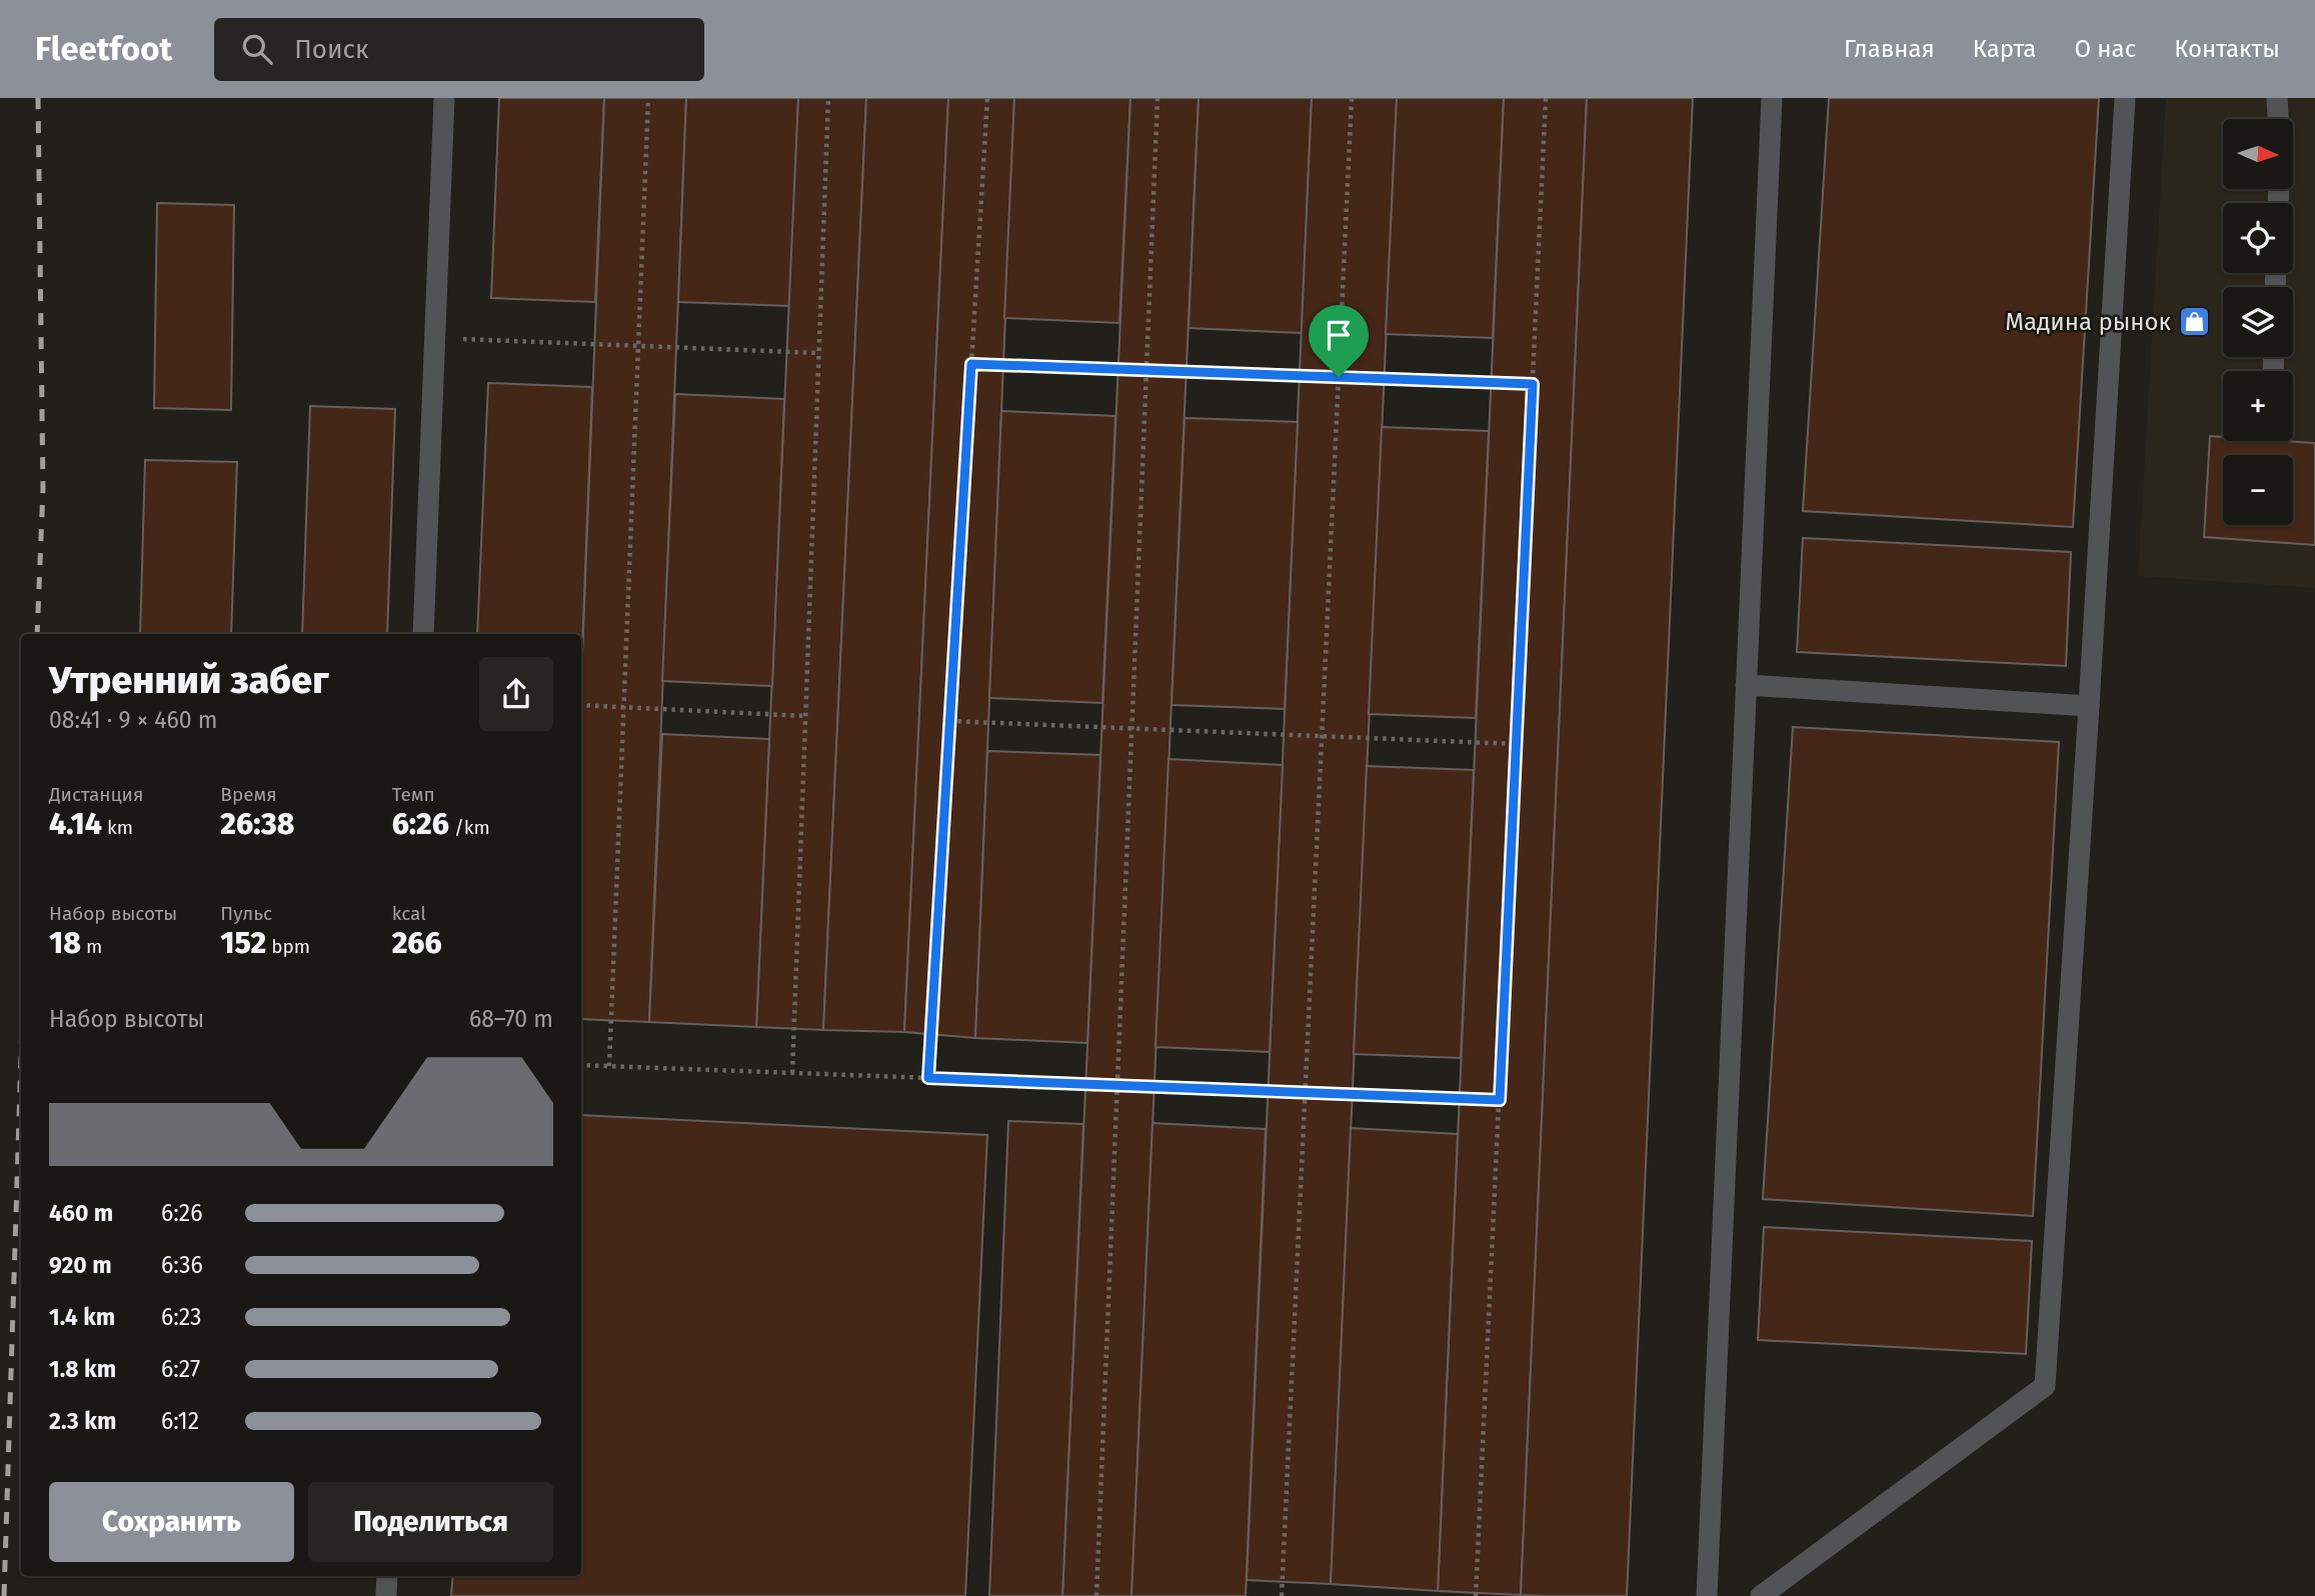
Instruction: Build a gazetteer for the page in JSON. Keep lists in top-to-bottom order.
{
  "places": {
    "shop": ["Мадина рынок"]
  },
  "north": "right",
  "page": {
    "header": "Fleetfoot",
    "search": "Поиск",
    "nav": [
      "Главная",
      "Карта",
      "О нас",
      "Контакты"
    ],
    "map_buttons": ["+", "−"],
    "heading": ["Утренний забег", "08:41 · 9 × 460 m"],
    "stats": [
      ["Дистанция", "4.14 km"],
      ["Время", "26:38"],
      ["Темп", "6:26 /km"],
      ["Набор высоты", "18 m"],
      ["Пульс", "152 bpm"],
      ["kcal", "266"]
    ],
    "chart": ["Набор высоты", "68–70 m"],
    "list": [
      {
        "name": "460 m",
        "note": "6:26"
      },
      {
        "name": "920 m",
        "note": "6:36"
      },
      {
        "name": "1.4 km",
        "note": "6:23"
      },
      {
        "name": "1.8 km",
        "note": "6:27"
      },
      {
        "name": "2.3 km",
        "note": "6:12"
      }
    ],
    "buttons": ["Сохранить", "Поделиться"]
  }
}
